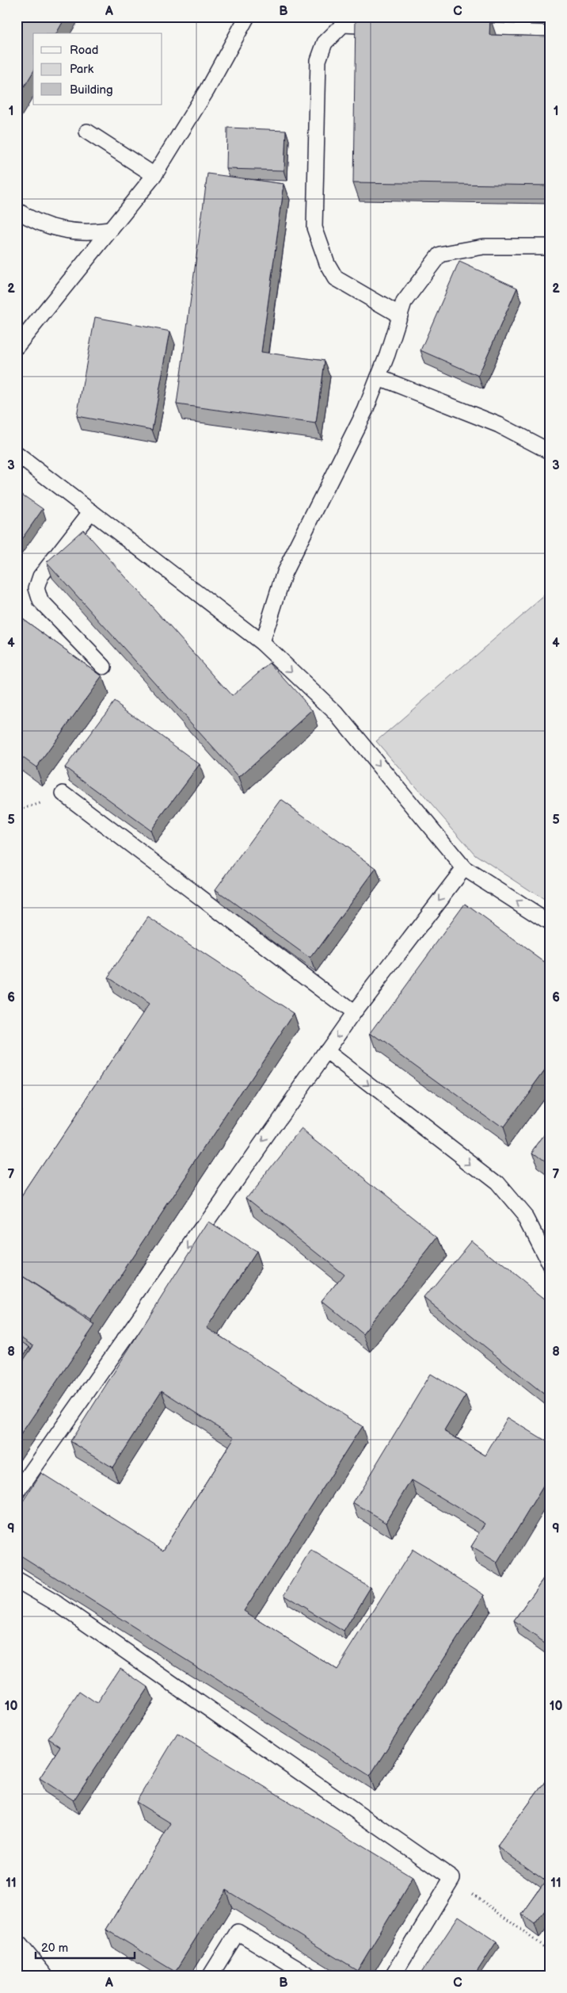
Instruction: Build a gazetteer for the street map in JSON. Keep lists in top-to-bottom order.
{
  "legend": ["Road", "Park", "Building"],
  "scale_bar": "20 m",
  "grid": {
    "columns": ["A", "B", "C"],
    "rows": [
      "1",
      "2",
      "3",
      "4",
      "5",
      "6",
      "7",
      "8",
      "9",
      "10",
      "11"
    ]
  }
}
